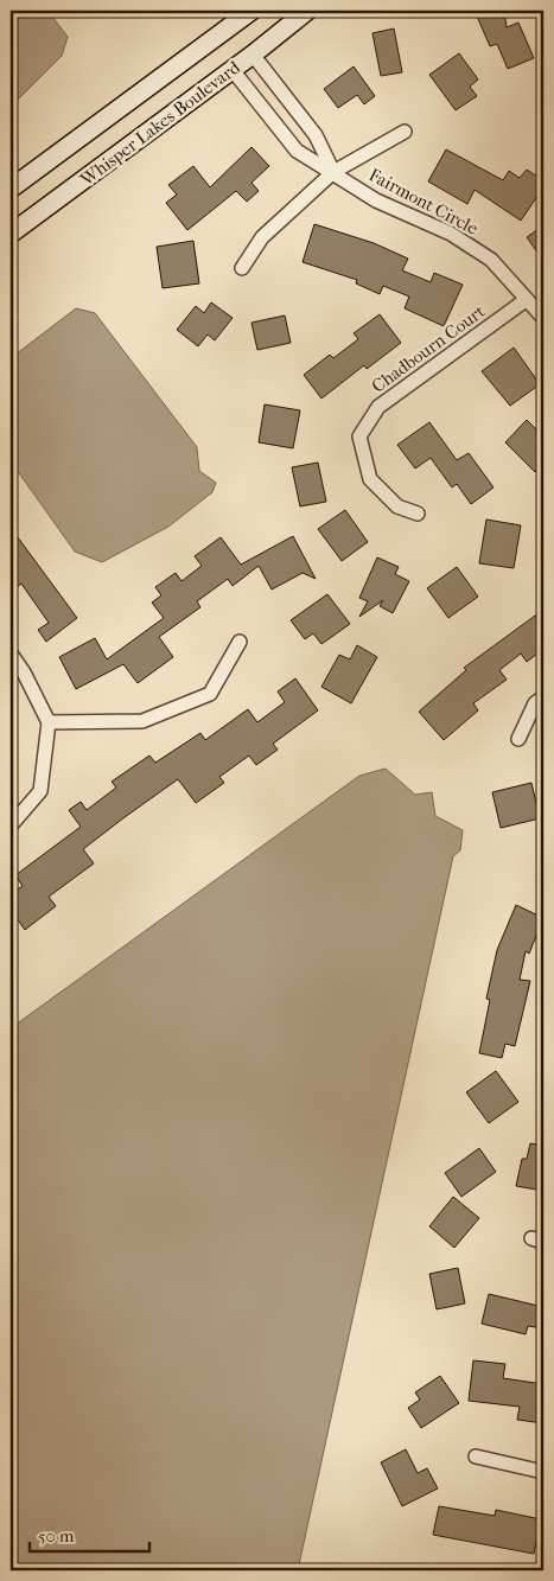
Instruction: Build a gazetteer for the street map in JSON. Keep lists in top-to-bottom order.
{
  "streets": {
    "street": ["Whisper Lakes Boulevard", "Fairmont Circle", "Chadbourn Court"]
  },
  "crossings": [
    ["Whisper Lakes Boulevard", "Fairmont Circle"],
    ["Fairmont Circle", "Chadbourn Court"]
  ],
  "scale_bar": "50 m"
}
